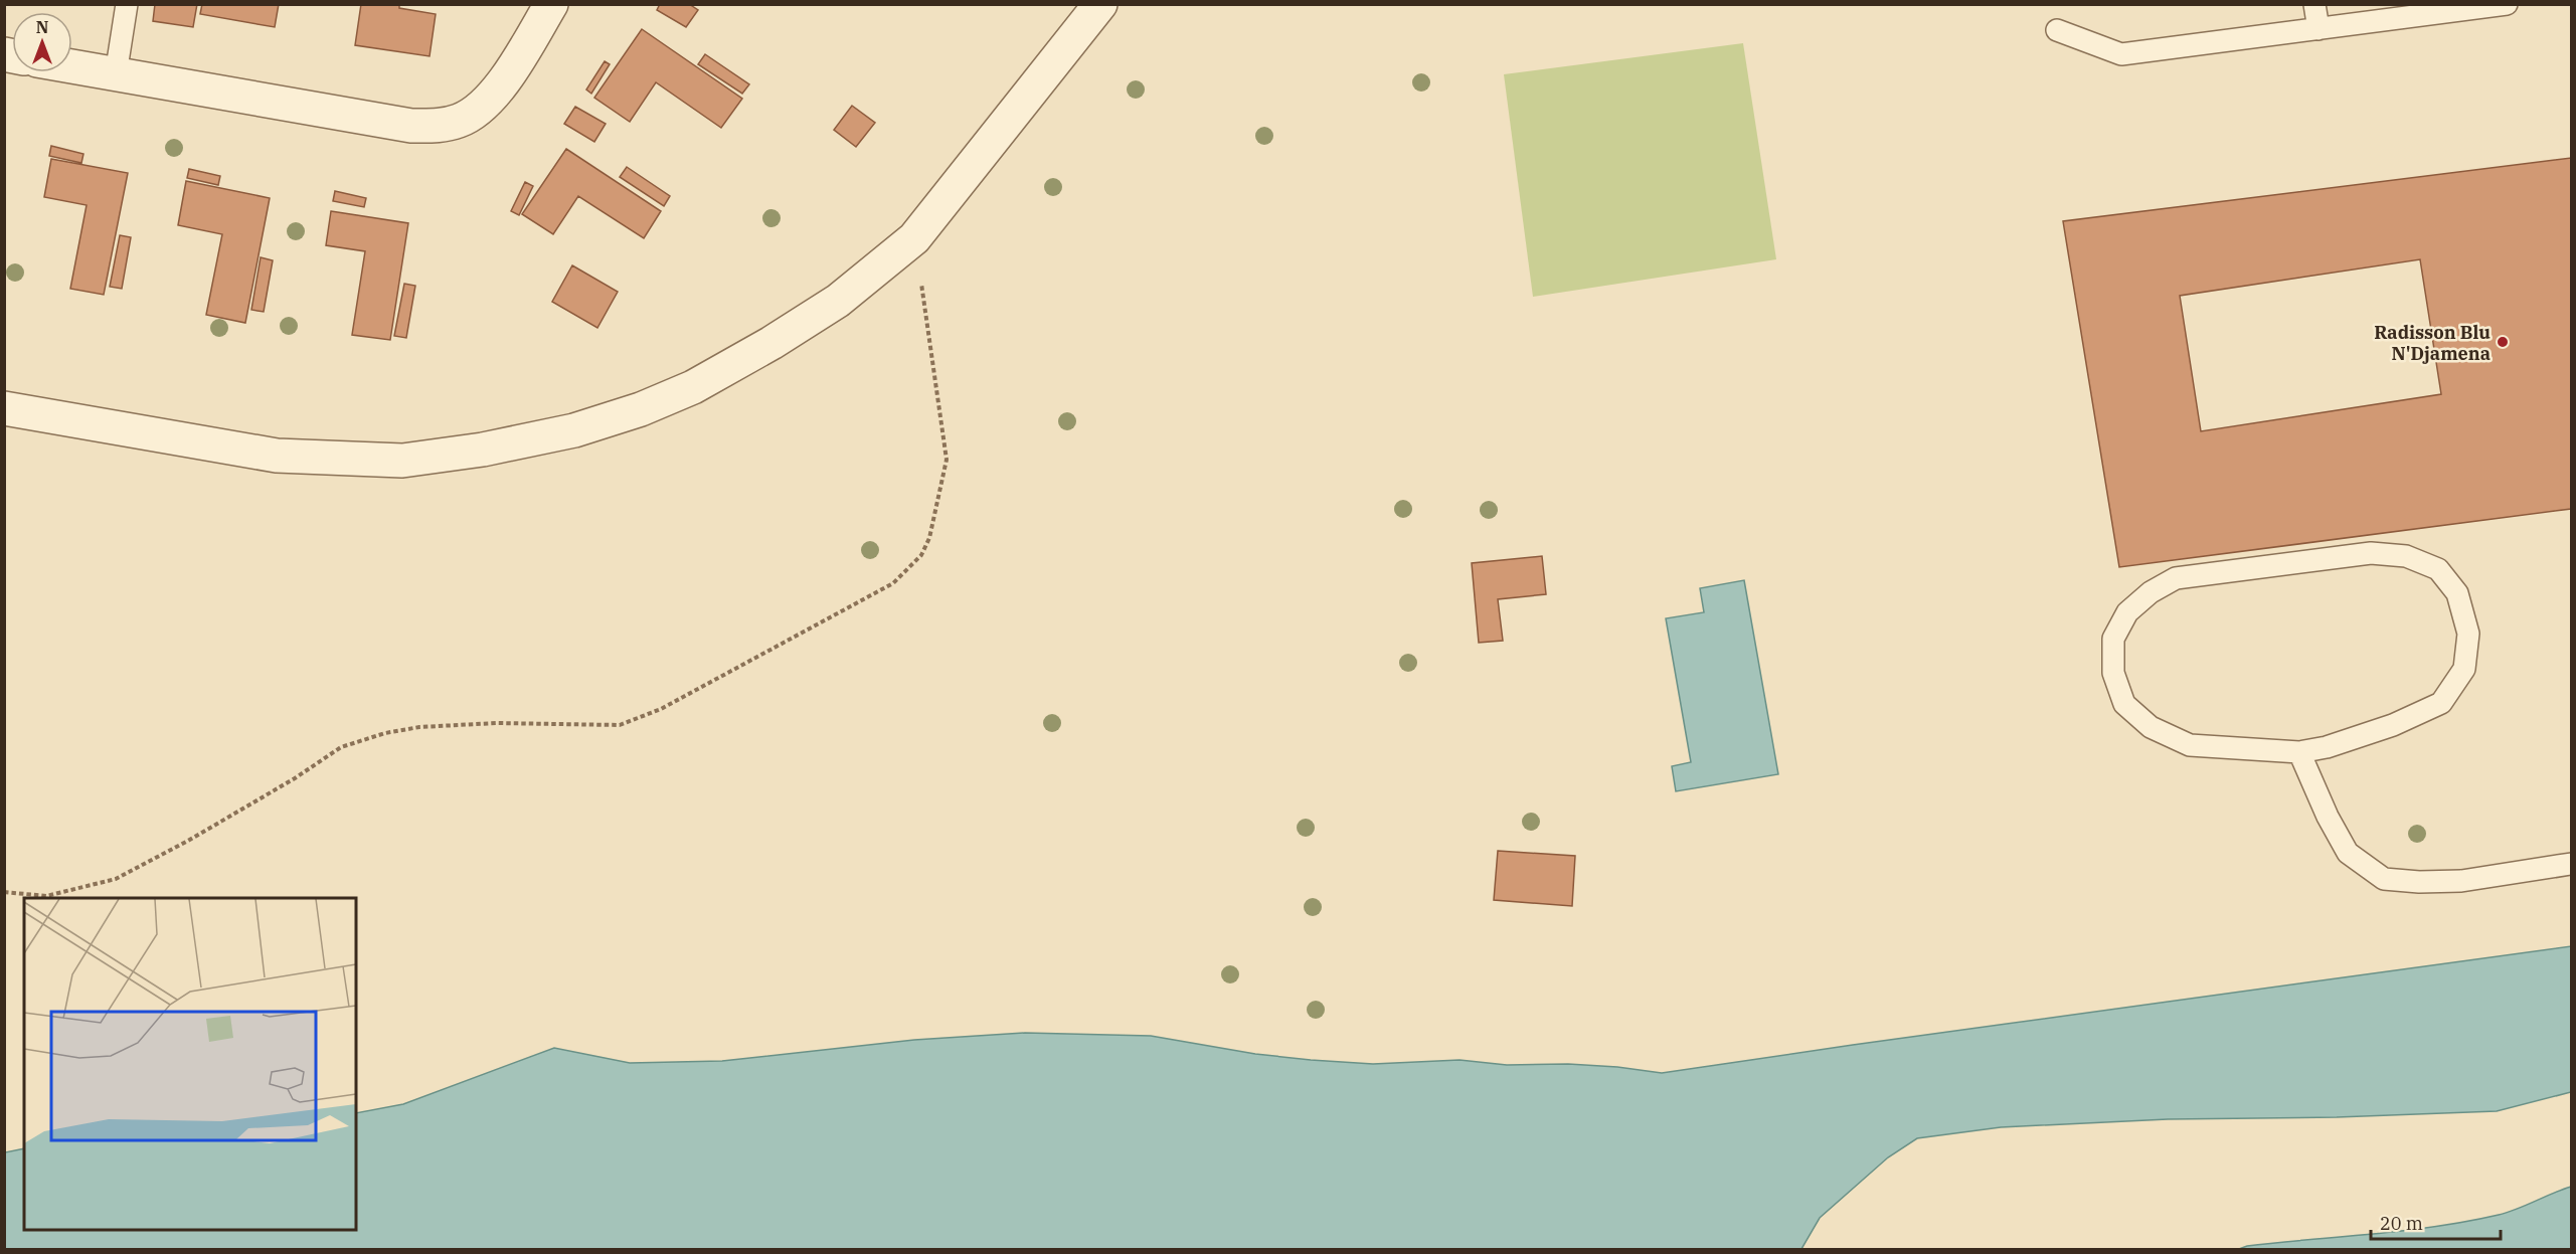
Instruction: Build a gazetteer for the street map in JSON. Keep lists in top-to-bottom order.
{
  "places": ["Radisson Blu N'Djamena"],
  "scale_bar": "20 m",
  "north": "top"
}
